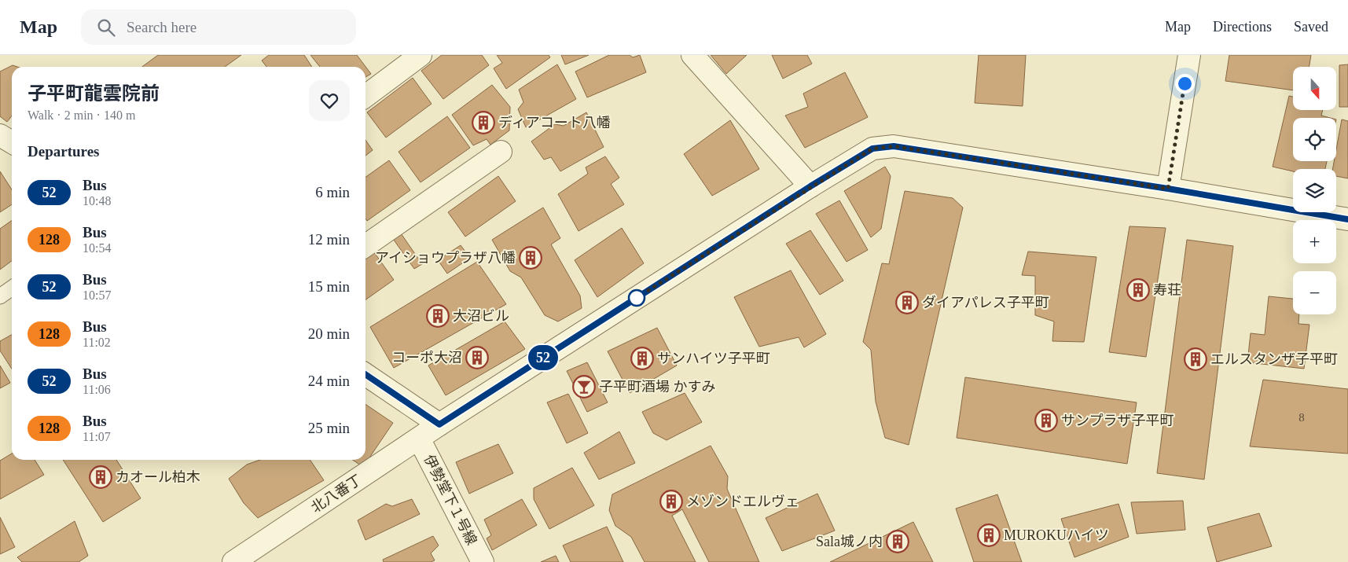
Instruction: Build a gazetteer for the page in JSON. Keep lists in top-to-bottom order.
{
  "streets": {
    "street": ["北八番丁", "伊勢堂下１号線"]
  },
  "crossings": [
    ["北八番丁", "伊勢堂下１号線"]
  ],
  "places": {
    "building": [
      "ディアコート八幡",
      "アイショウプラザ八幡",
      "寿荘",
      "ダイアパレス子平町",
      "大沼ビル",
      "コーポ大沼",
      "サンハイツ子平町",
      "エルスタンザ子平町",
      "サンプラザ子平町",
      "カオール柏木",
      "メゾンドエルヴェ",
      "MUROKUハイツ",
      "Sala城ノ内"
    ],
    "bar": ["子平町酒場 かすみ"]
  },
  "lines": ["bus line 52"],
  "house_numbers": ["8"],
  "north": "bottom",
  "page": {
    "header": "Map",
    "search": "Search here",
    "nav": ["Map", "Directions", "Saved"],
    "on_map": "52",
    "map_buttons": ["+", "−"],
    "heading": [
      ["子平町龍雲院前", "Walk · 2 min · 140 m"],
      "Departures"
    ],
    "list": [
      {
        "mark": "52",
        "name": "Bus",
        "note": "10:48",
        "value": "6 min"
      },
      {
        "mark": "128",
        "name": "Bus",
        "note": "10:54",
        "value": "12 min"
      },
      {
        "mark": "52",
        "name": "Bus",
        "note": "10:57",
        "value": "15 min"
      },
      {
        "mark": "128",
        "name": "Bus",
        "note": "11:02",
        "value": "20 min"
      },
      {
        "mark": "52",
        "name": "Bus",
        "note": "11:06",
        "value": "24 min"
      },
      {
        "mark": "128",
        "name": "Bus",
        "note": "11:07",
        "value": "25 min"
      }
    ]
  }
}
